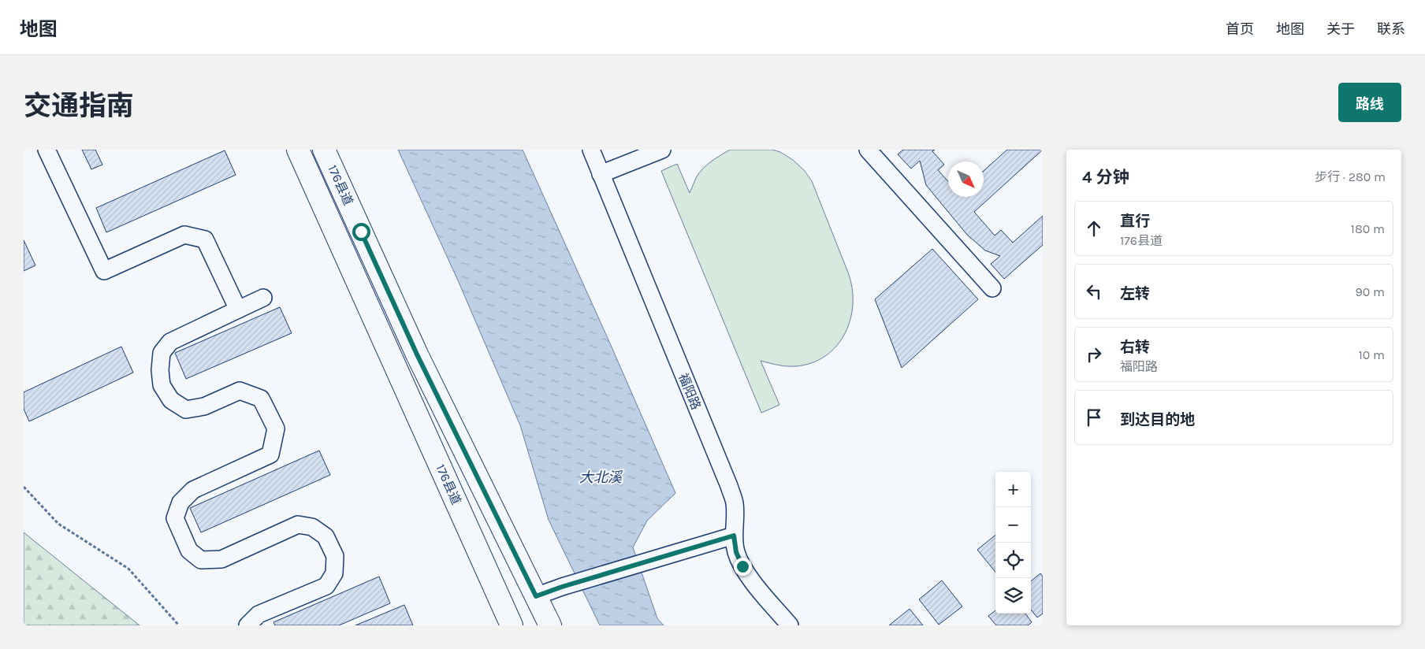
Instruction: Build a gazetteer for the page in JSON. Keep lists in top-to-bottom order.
{
  "streets": {
    "main road": ["176县道"],
    "street": ["福阳路"]
  },
  "water": ["大北溪"],
  "north": "bottom right",
  "page": {
    "header": "地图",
    "nav": [
      "首页",
      "地图",
      "关于",
      "联系"
    ],
    "title": "交通指南",
    "buttons": "路线",
    "heading": ["4 分钟", "步行 · 280 m"],
    "list": [
      ["直行", "176县道", "180 m"],
      ["左转", "90 m"],
      ["右转", "福阳路", "10 m"],
      "到达目的地"
    ],
    "map_buttons": ["+", "−"]
  }
}
